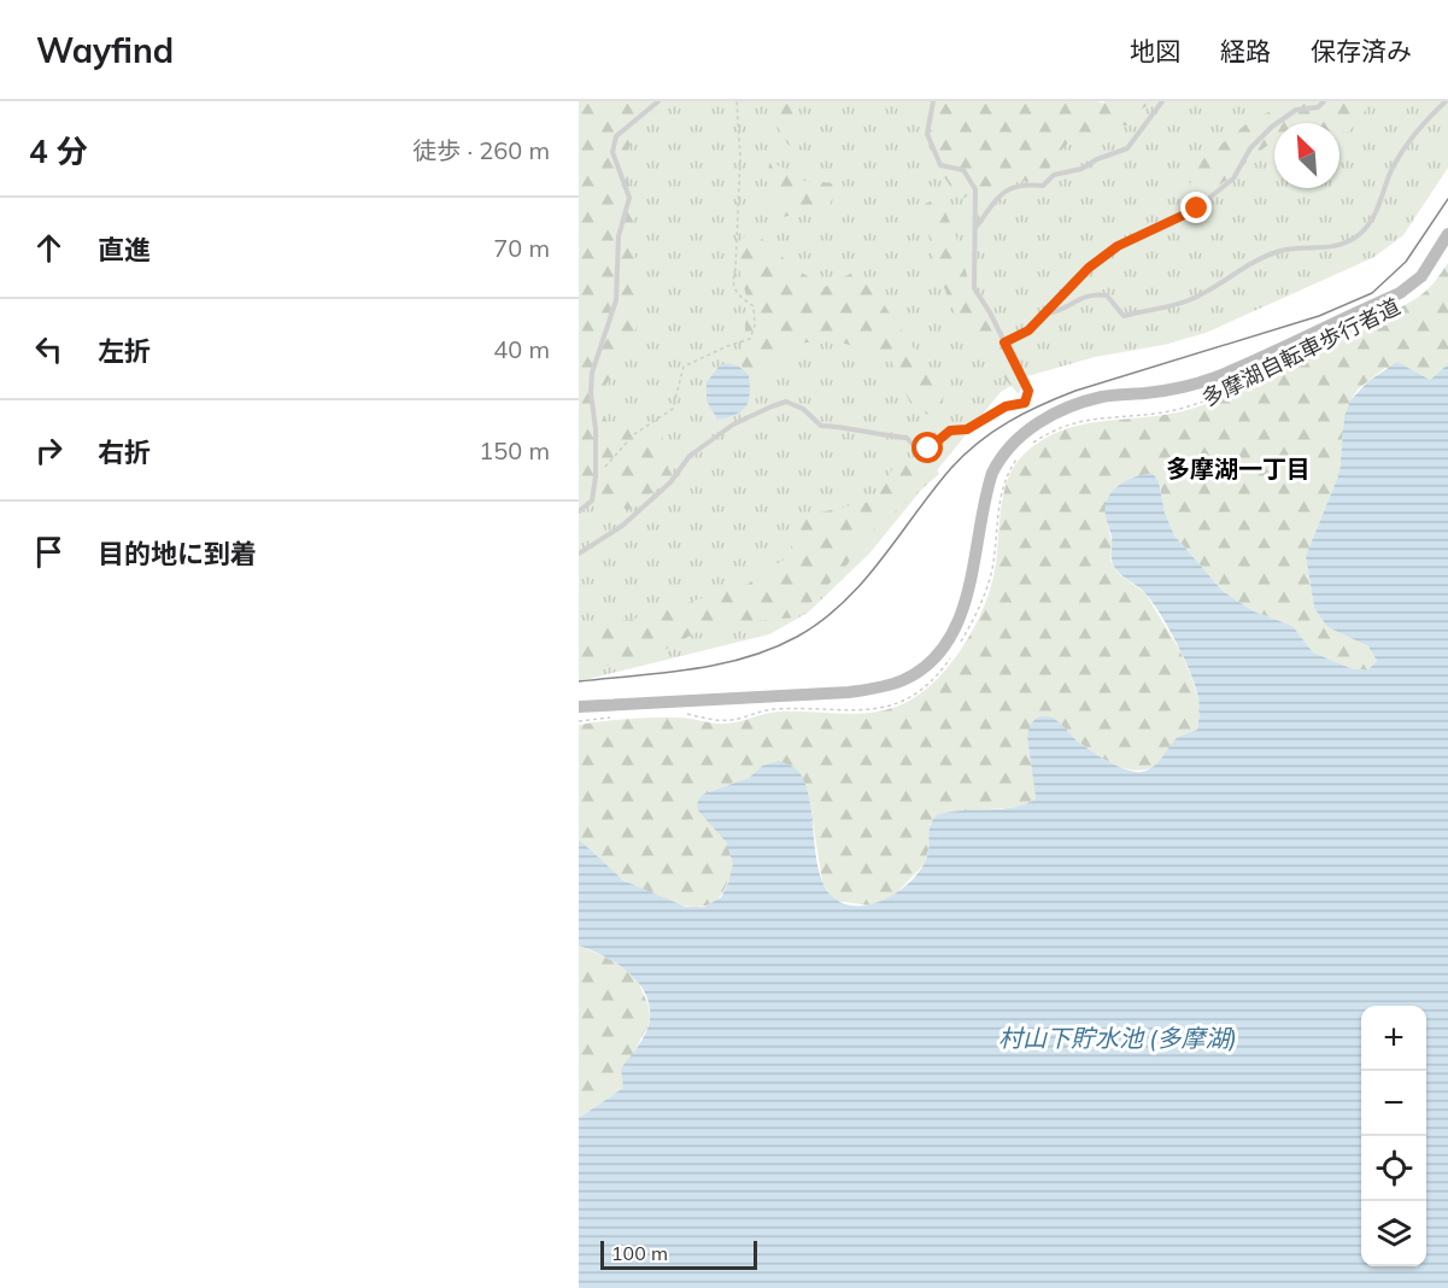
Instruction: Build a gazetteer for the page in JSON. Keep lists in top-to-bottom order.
{
  "streets": {
    "path": ["多摩湖自転車歩行者道"]
  },
  "districts": ["多摩湖一丁目"],
  "water": ["村山下貯水池 (多摩湖)"],
  "scale_bar": "100 m",
  "north": "top left",
  "page": {
    "header": "Wayfind",
    "nav": ["地図", "経路", "保存済み"],
    "heading": ["4 分", "徒歩 · 260 m"],
    "list": [
      ["直進", "70 m"],
      ["左折", "40 m"],
      ["右折", "150 m"],
      "目的地に到着"
    ],
    "map_buttons": ["+", "−"],
    "scale": "100 m"
  }
}
